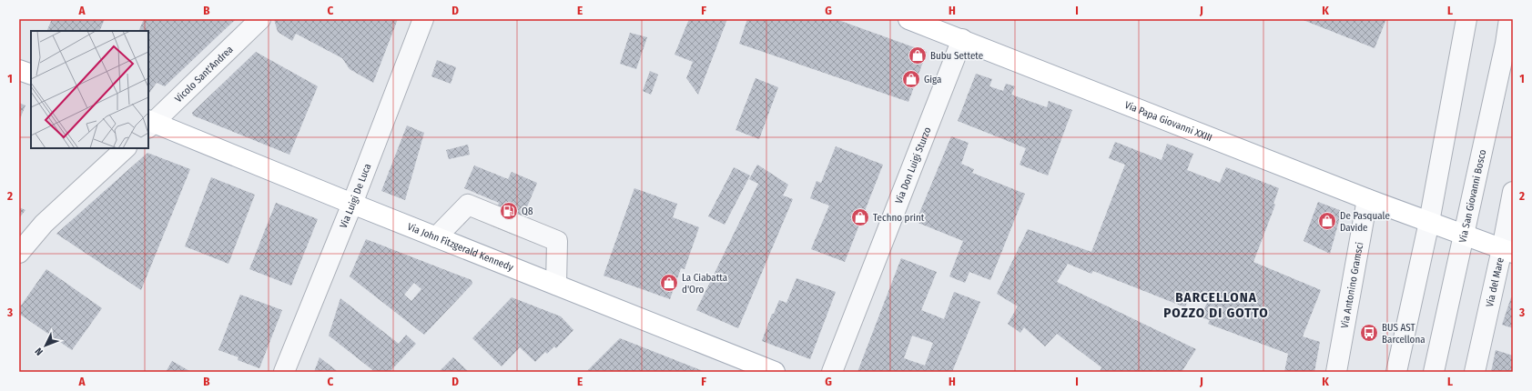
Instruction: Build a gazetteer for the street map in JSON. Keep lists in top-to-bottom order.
{
  "streets": {
    "main road": ["Via Papa Giovanni XXIII", "Via John Fitzgerald Kennedy"],
    "street": [
      "Vicolo Sant'Andrea",
      "Via Don Luigi Sturzo",
      "Via San Giovanni Bosco",
      "Via Luigi De Luca",
      "Via del Mare",
      "Via Antonino Gramsci"
    ]
  },
  "crossings": [
    ["Vicolo Sant'Andrea", "Via John Fitzgerald Kennedy"],
    ["Via Papa Giovanni XXIII", "Via Don Luigi Sturzo"],
    ["Via Papa Giovanni XXIII", "Via San Giovanni Bosco"],
    ["Via Papa Giovanni XXIII", "Via del Mare"],
    ["Via Papa Giovanni XXIII", "Via Antonino Gramsci"],
    ["Via Luigi De Luca", "Via John Fitzgerald Kennedy"]
  ],
  "districts": ["BARCELLONA POZZO DI GOTTO"],
  "places": {
    "shop": [
      "Bubu Settete",
      "Giga",
      "Techno print",
      "De Pasquale Davide",
      "La Ciabatta d'Oro"
    ],
    "fuel station": ["Q8"],
    "bus stop": ["BUS AST Barcellona"]
  },
  "north": "bottom left",
  "grid": {
    "columns": [
      "A",
      "B",
      "C",
      "D",
      "E",
      "F",
      "G",
      "H",
      "I",
      "J",
      "K",
      "L"
    ],
    "rows": ["1", "2", "3"]
  }
}
